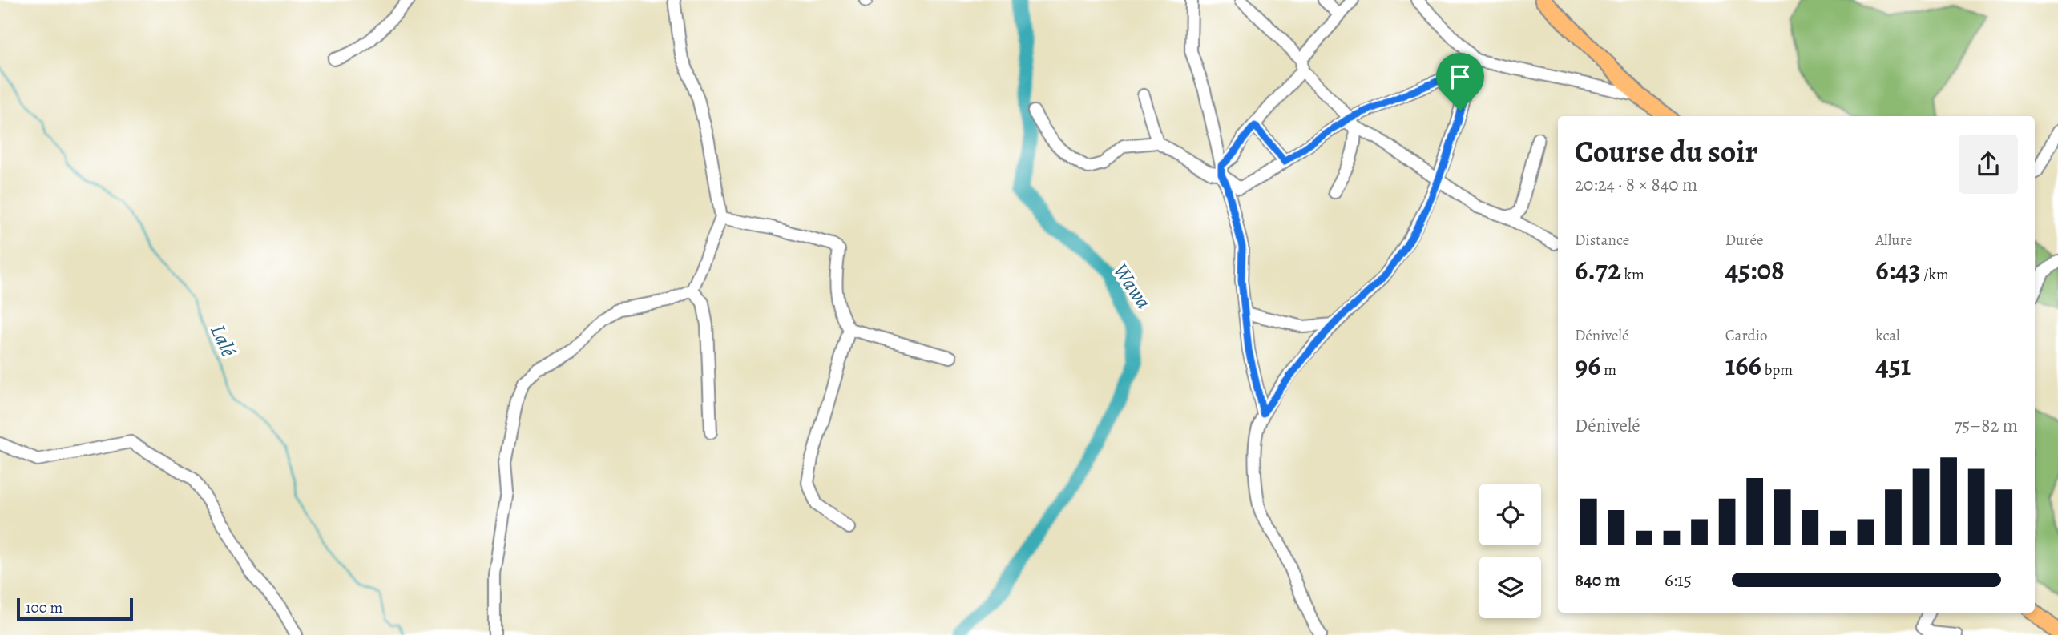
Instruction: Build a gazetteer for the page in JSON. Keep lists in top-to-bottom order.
{
  "water": ["Wawa", "Lalé"],
  "scale_bar": "100 m",
  "page": {
    "heading": ["Course du soir", "20:24 · 8 × 840 m"],
    "stats": [
      ["Distance", "6.72 km"],
      ["Durée", "45:08"],
      ["Allure", "6:43 /km"],
      ["Dénivelé", "96 m"],
      ["Cardio", "166 bpm"],
      ["kcal", "451"]
    ],
    "chart": ["Dénivelé", "75–82 m"],
    "list": [
      {
        "name": "840 m",
        "note": "6:15"
      }
    ],
    "scale": "100 m"
  }
}
